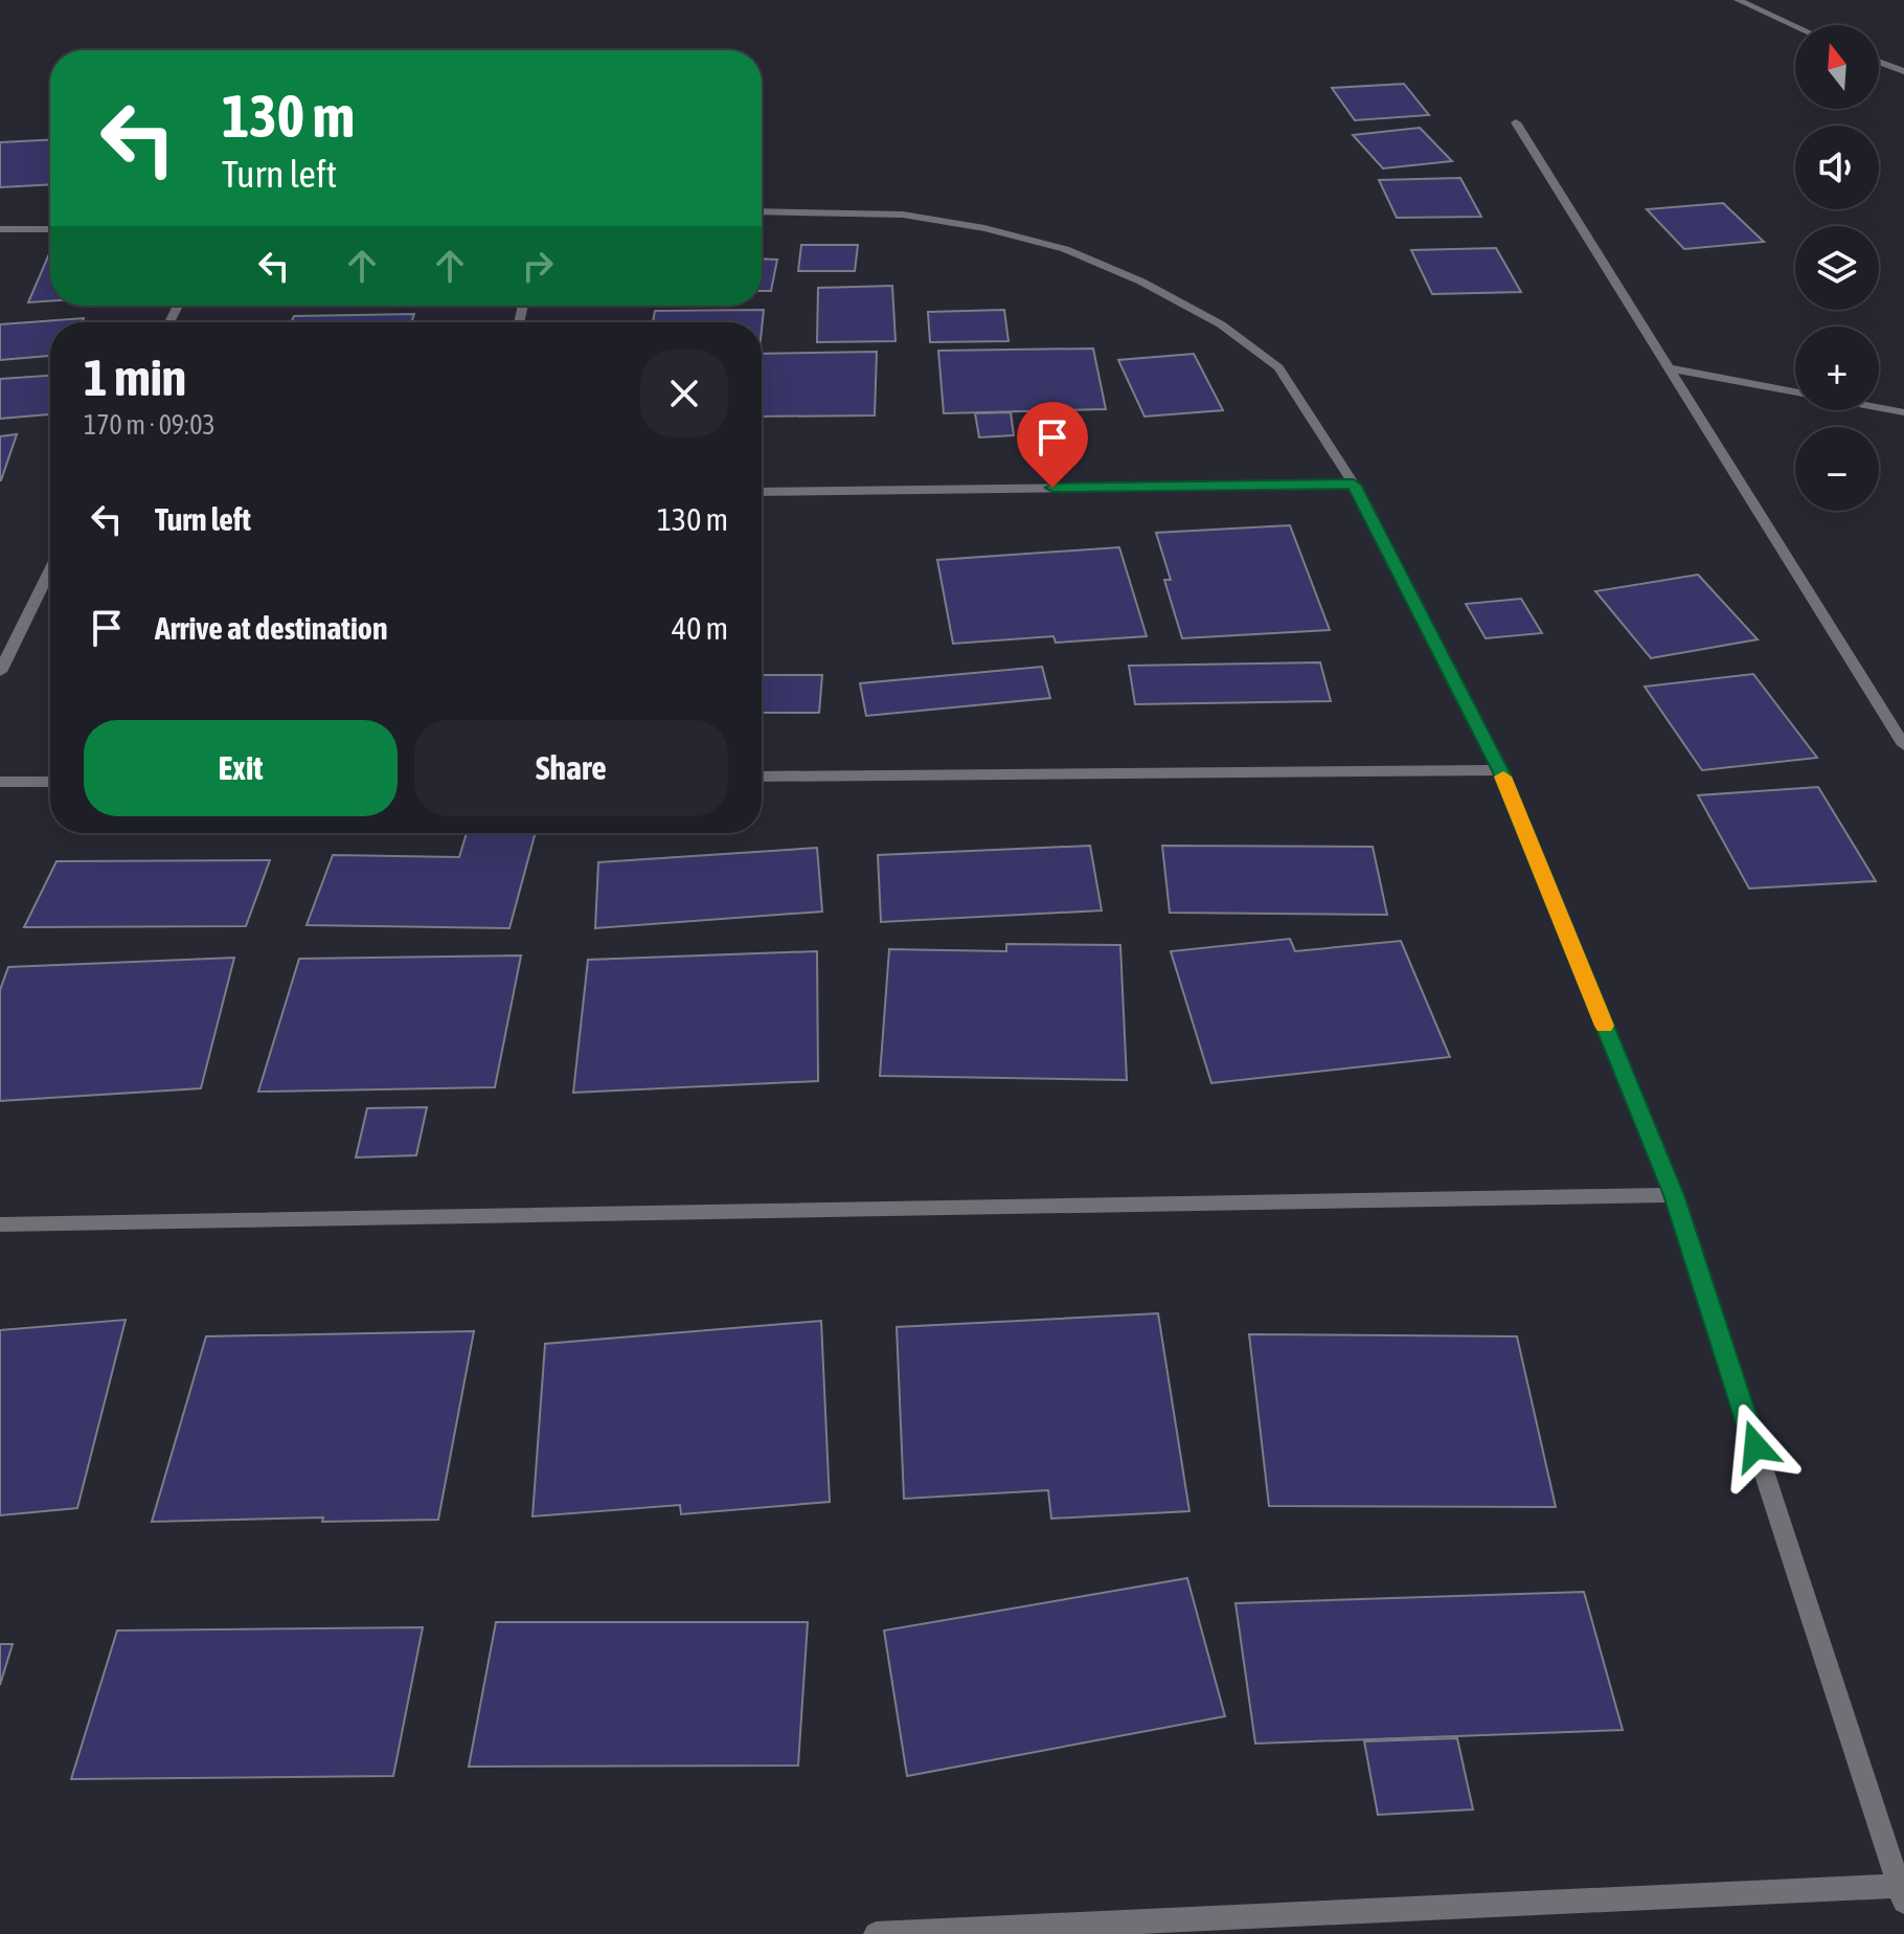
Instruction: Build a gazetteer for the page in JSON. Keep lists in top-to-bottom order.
{
  "north": "top",
  "page": {
    "map_buttons": ["+", "−"],
    "turn": ["130 m", "Turn left"],
    "heading": ["1 min", "170 m · 09:03"],
    "list": [
      {
        "name": "Turn left",
        "value": "130 m"
      },
      {
        "name": "Arrive at destination",
        "value": "40 m"
      }
    ],
    "buttons": ["Exit", "Share"]
  }
}
